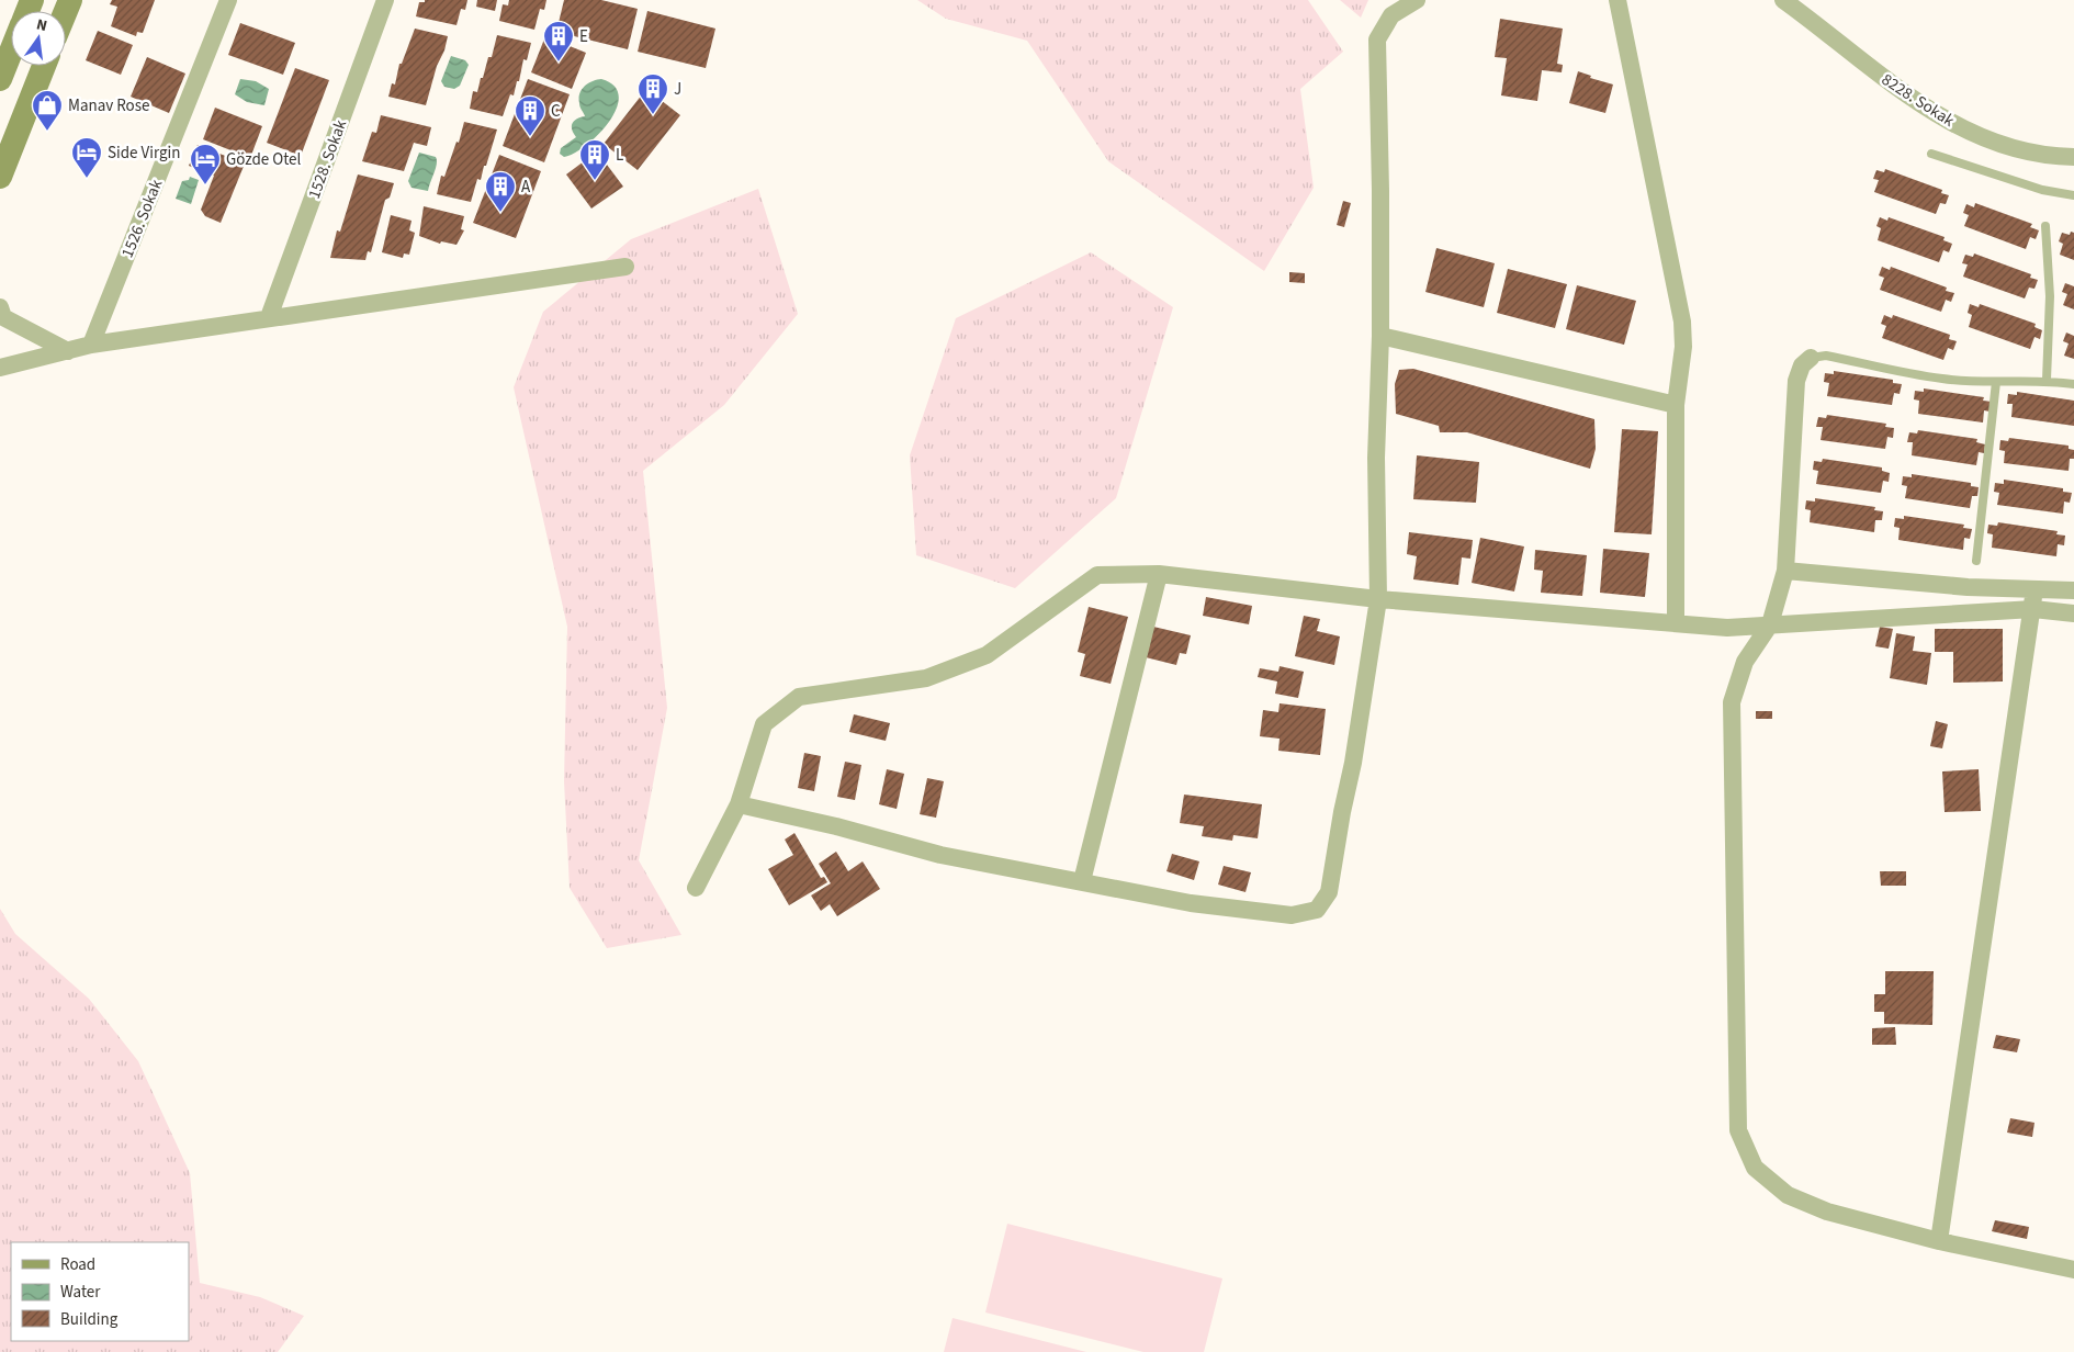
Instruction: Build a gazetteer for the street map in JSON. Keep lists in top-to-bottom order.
{
  "streets": {
    "street": ["8228. Sokak", "1528. Sokak", "1526. Sokak"]
  },
  "places": {
    "building": [
      "E",
      "J",
      "C",
      "L",
      "A"
    ],
    "shop": ["Manav Rose"],
    "hotel": ["Side Virgin", "Gözde Otel"]
  },
  "legend": ["Road", "Water", "Building"],
  "north": "top"
}
